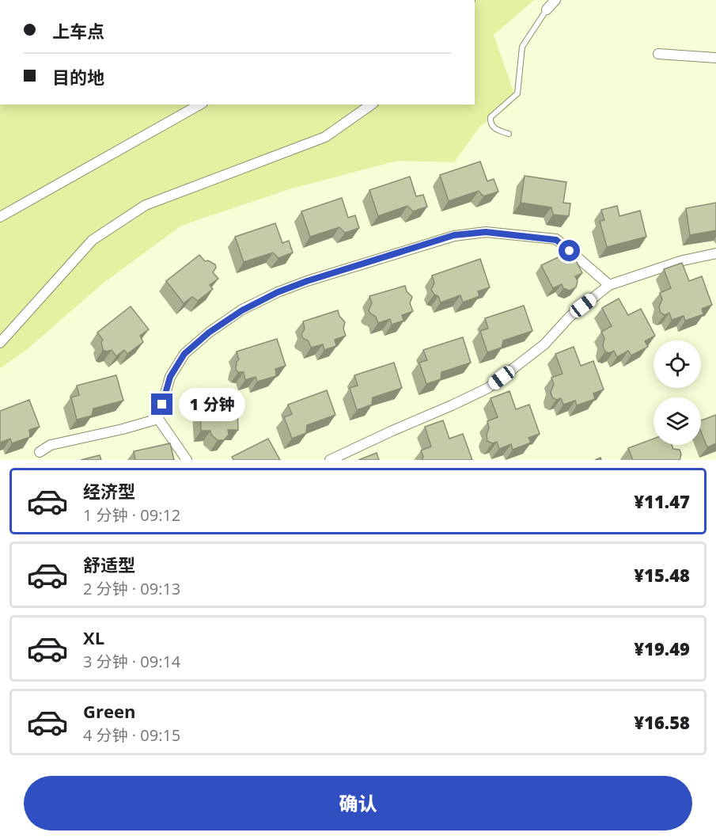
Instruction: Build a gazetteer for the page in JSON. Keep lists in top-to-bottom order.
{
  "page": {
    "banner": ["上车点", "目的地"],
    "bubble": "1 分钟",
    "list": [
      {
        "name": "经济型",
        "note": "1 分钟 · 09:12",
        "value": "¥11.47"
      },
      {
        "name": "舒适型",
        "note": "2 分钟 · 09:13",
        "value": "¥15.48"
      },
      {
        "name": "XL",
        "note": "3 分钟 · 09:14",
        "value": "¥19.49"
      },
      {
        "name": "Green",
        "note": "4 分钟 · 09:15",
        "value": "¥16.58"
      }
    ],
    "buttons": "确认"
  }
}
